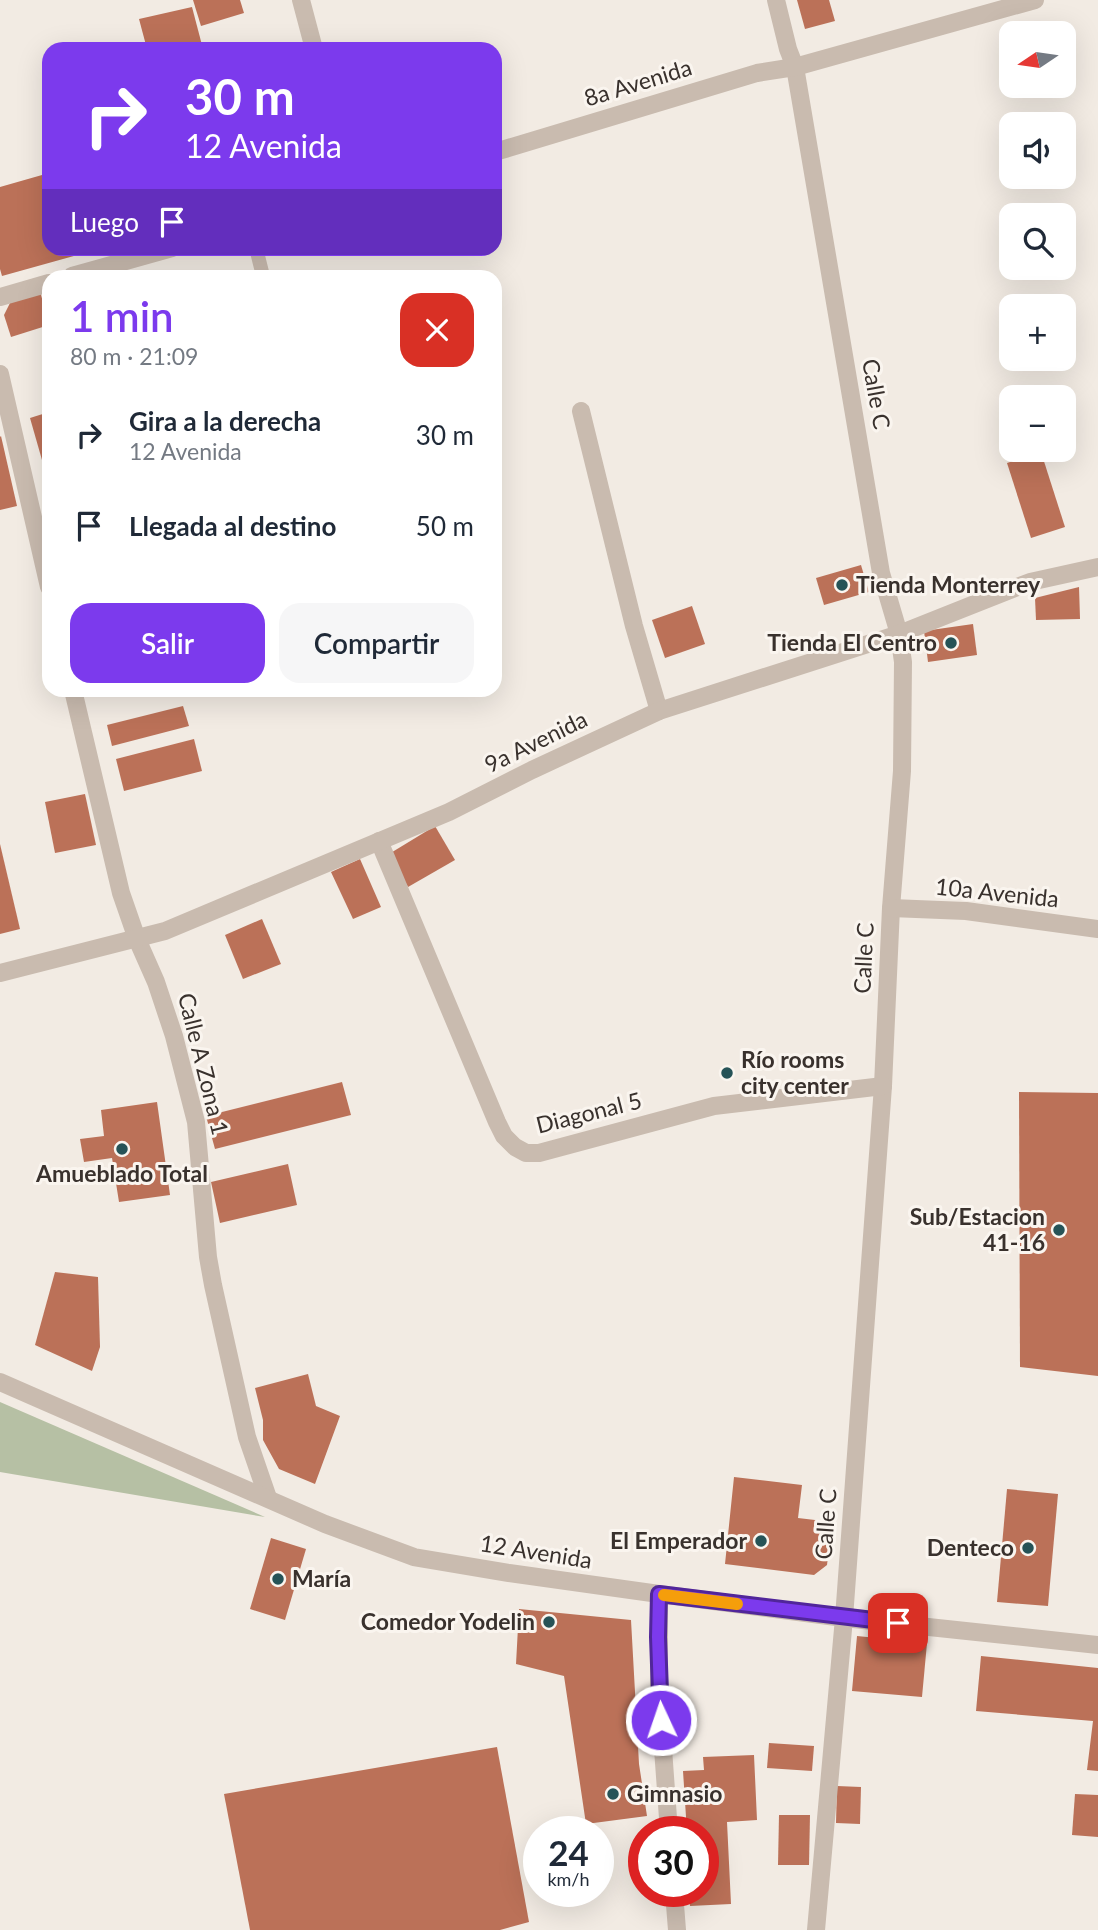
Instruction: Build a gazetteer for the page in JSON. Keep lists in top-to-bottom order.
{
  "streets": {
    "street": [
      "8a Avenida",
      "Calle C",
      "9a Avenida",
      "10a Avenida",
      "Calle A Zona 1",
      "Diagonal 5",
      "12 Avenida"
    ]
  },
  "crossings": [
    ["8a Avenida", "Calle C"],
    ["Calle C", "9a Avenida"],
    ["Calle C", "10a Avenida"],
    ["Calle C", "Diagonal 5"],
    ["Calle C", "12 Avenida"],
    ["9a Avenida", "Calle A Zona 1"],
    ["9a Avenida", "Diagonal 5"],
    ["Calle A Zona 1", "12 Avenida"]
  ],
  "places": [
    "Tienda Monterrey",
    "Tienda El Centro",
    "Río rooms city center",
    "Amueblado Total",
    "Sub/Estacion 41-16",
    "El Emperador",
    "Denteco",
    "María",
    "Comedor Yodelin",
    "Gimnasio"
  ],
  "north": "left",
  "page": {
    "map_buttons": ["+", "−"],
    "turn": ["30 m", "12 Avenida"],
    "then": "Luego",
    "heading": ["1 min", "80 m · 21:09"],
    "list": [
      {
        "name": "Gira a la derecha",
        "note": "12 Avenida",
        "value": "30 m"
      },
      {
        "name": "Llegada al destino",
        "value": "50 m"
      }
    ],
    "buttons": ["Salir", "Compartir"],
    "speed": "24 km/h",
    "limit": "30"
  }
}
